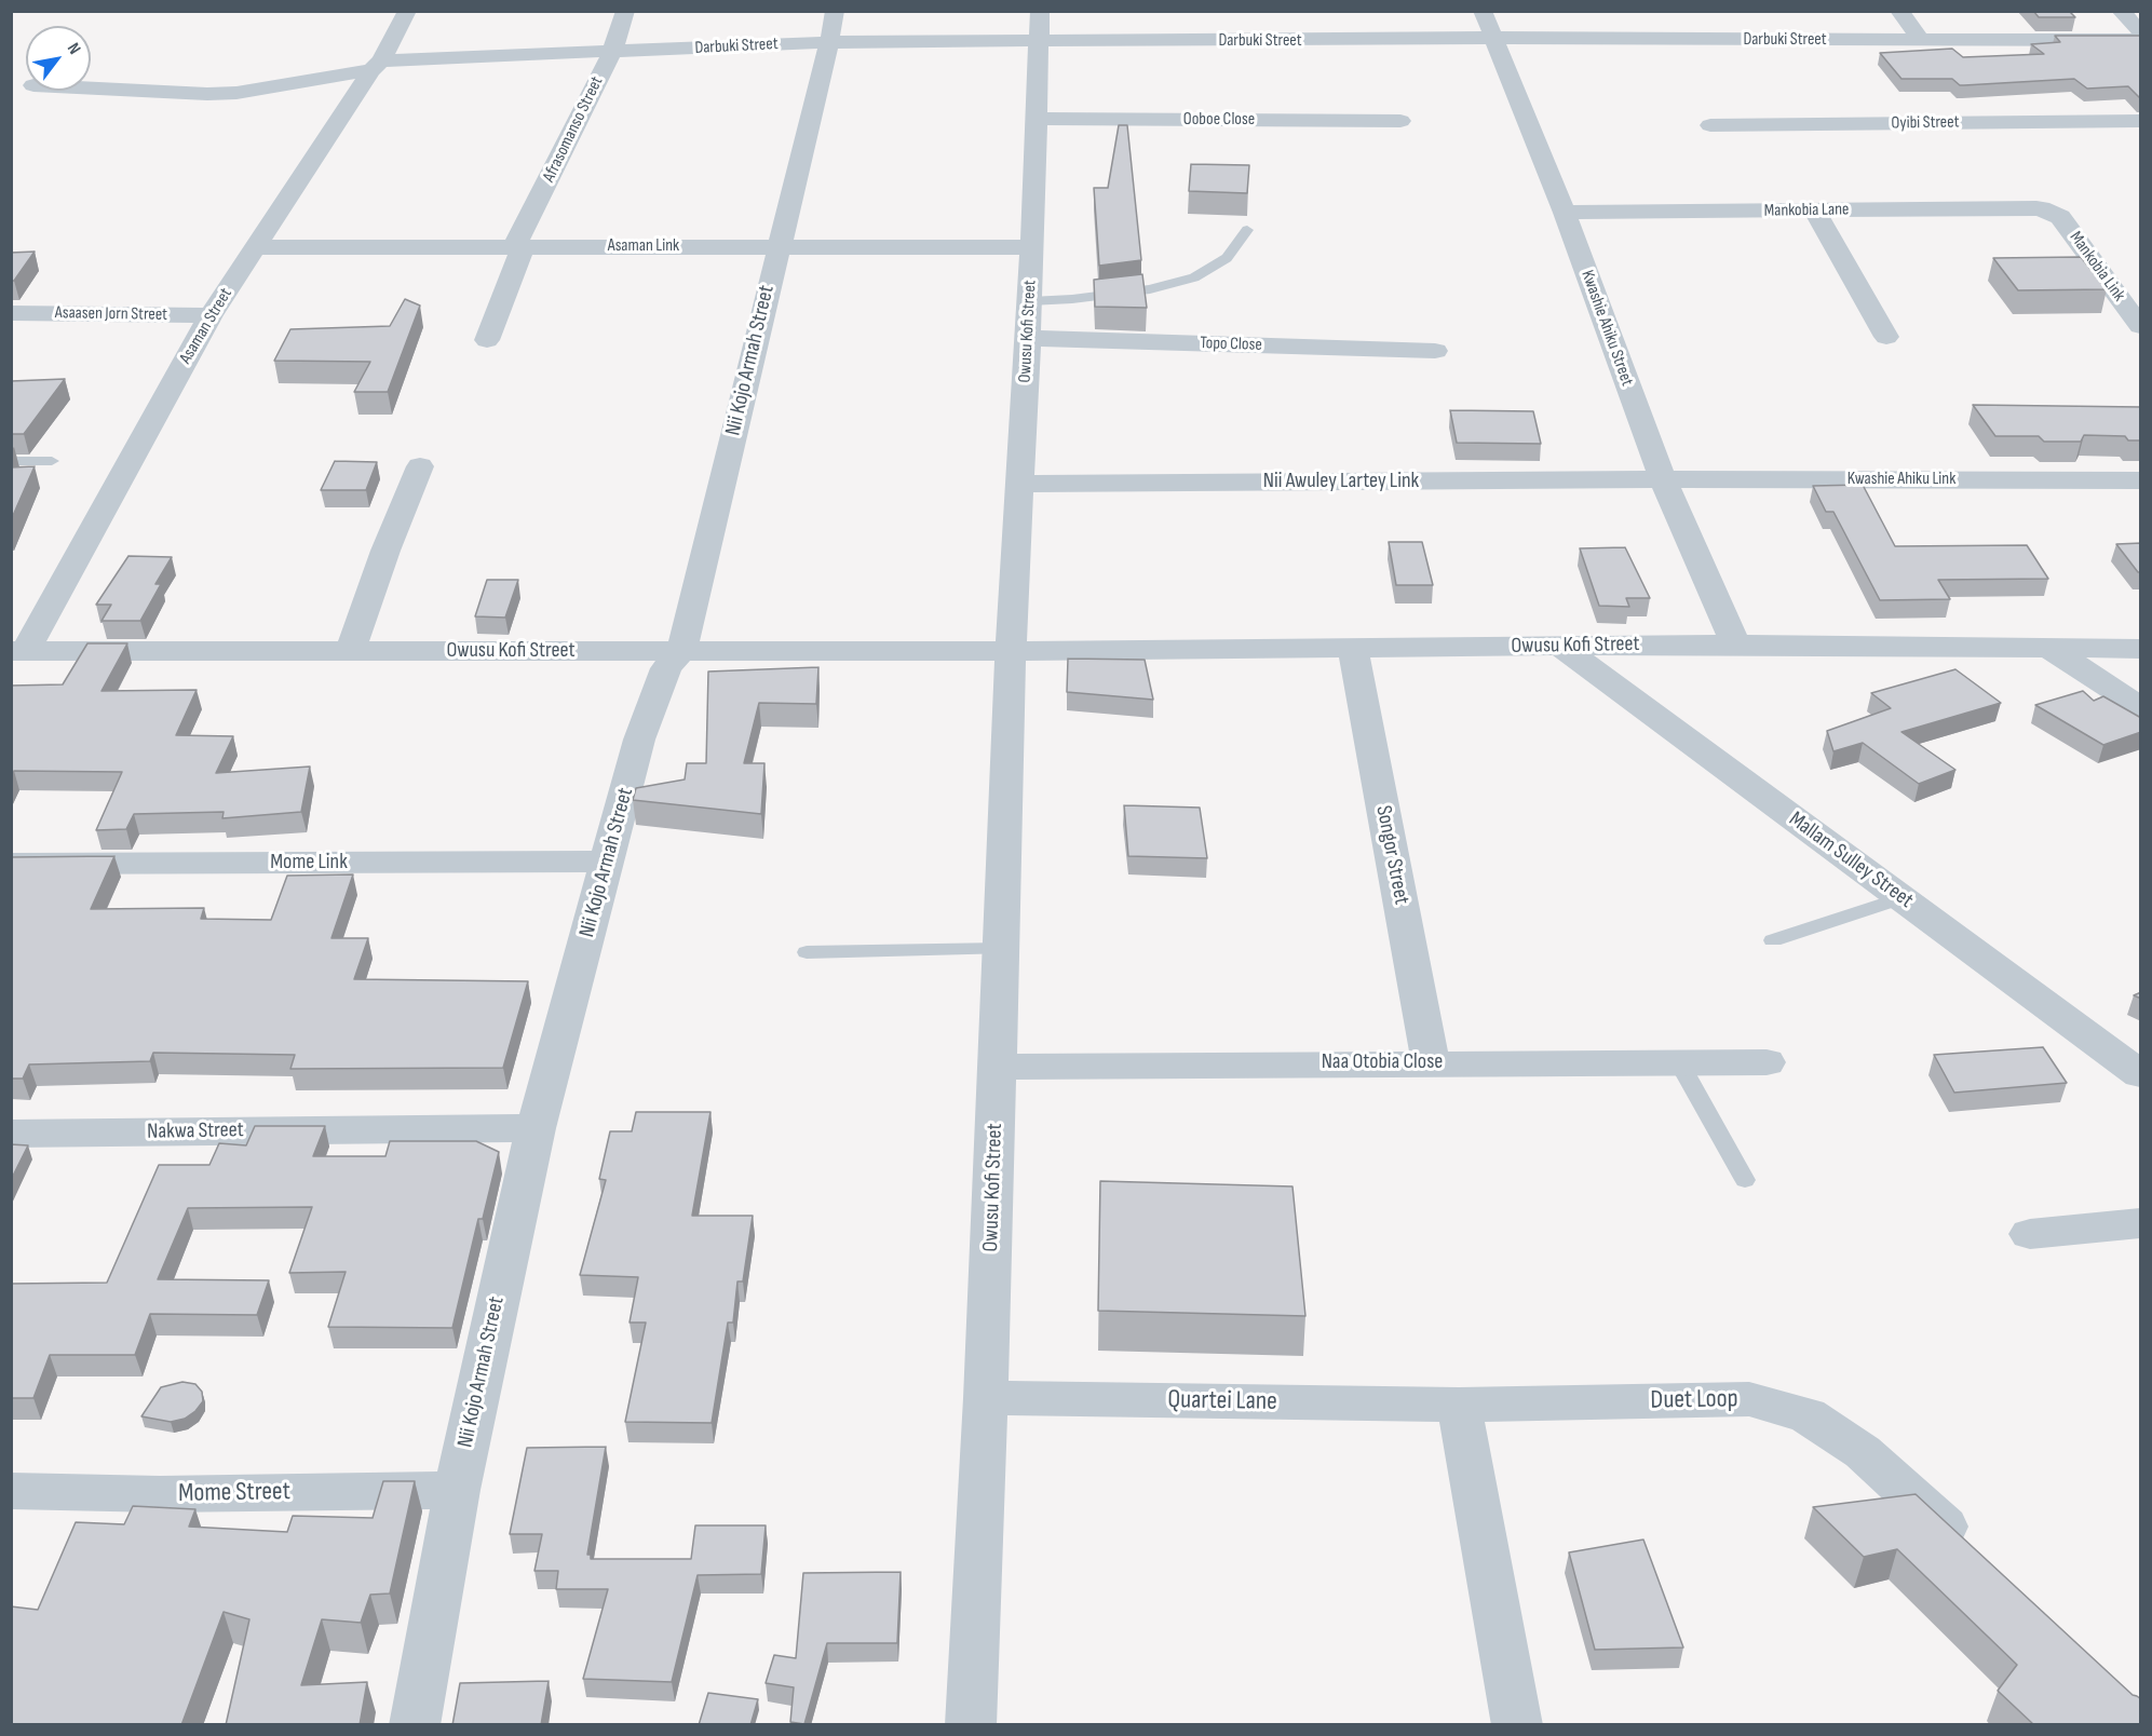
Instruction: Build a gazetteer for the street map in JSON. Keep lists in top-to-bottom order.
{
  "streets": {
    "street": [
      "Darbuki Street",
      "Ooboe Close",
      "Oyibi Street",
      "Afrasomanso Street",
      "Mankobia Lane",
      "Asaman Link",
      "Mankobia Link",
      "Asaasen Jorn Street",
      "Asaman Street",
      "Kwashie Ahiku Street",
      "Owusu Kofi Street",
      "Topo Close",
      "Nii Kojo Armah Street",
      "Kwashie Ahiku Link",
      "Nii Awuley Lartey Link",
      "Songor Street",
      "Mallam Sulley Street",
      "Mome Link",
      "Naa Otobia Close",
      "Nakwa Street",
      "Duet Loop",
      "Quartei Lane",
      "Mome Street"
    ]
  },
  "crossings": [
    ["Darbuki Street", "Afrasomanso Street"],
    ["Darbuki Street", "Asaman Street"],
    ["Darbuki Street", "Kwashie Ahiku Street"],
    ["Darbuki Street", "Owusu Kofi Street"],
    ["Darbuki Street", "Nii Kojo Armah Street"],
    ["Ooboe Close", "Owusu Kofi Street"],
    ["Afrasomanso Street", "Asaman Link"],
    ["Mankobia Lane", "Mankobia Link"],
    ["Mankobia Lane", "Kwashie Ahiku Street"],
    ["Asaman Link", "Asaman Street"],
    ["Asaman Link", "Owusu Kofi Street"],
    ["Asaman Link", "Nii Kojo Armah Street"],
    ["Asaasen Jorn Street", "Asaman Street"],
    ["Asaman Street", "Owusu Kofi Street"],
    ["Kwashie Ahiku Street", "Owusu Kofi Street"],
    ["Kwashie Ahiku Street", "Kwashie Ahiku Link"],
    ["Kwashie Ahiku Street", "Nii Awuley Lartey Link"],
    ["Owusu Kofi Street", "Topo Close"],
    ["Owusu Kofi Street", "Nii Kojo Armah Street"],
    ["Owusu Kofi Street", "Nii Awuley Lartey Link"],
    ["Owusu Kofi Street", "Songor Street"],
    ["Owusu Kofi Street", "Mallam Sulley Street"],
    ["Owusu Kofi Street", "Naa Otobia Close"],
    ["Owusu Kofi Street", "Quartei Lane"],
    ["Nii Kojo Armah Street", "Mome Link"],
    ["Nii Kojo Armah Street", "Nakwa Street"],
    ["Nii Kojo Armah Street", "Mome Street"],
    ["Kwashie Ahiku Link", "Nii Awuley Lartey Link"],
    ["Songor Street", "Naa Otobia Close"],
    ["Duet Loop", "Quartei Lane"]
  ],
  "north": "top right"
}
